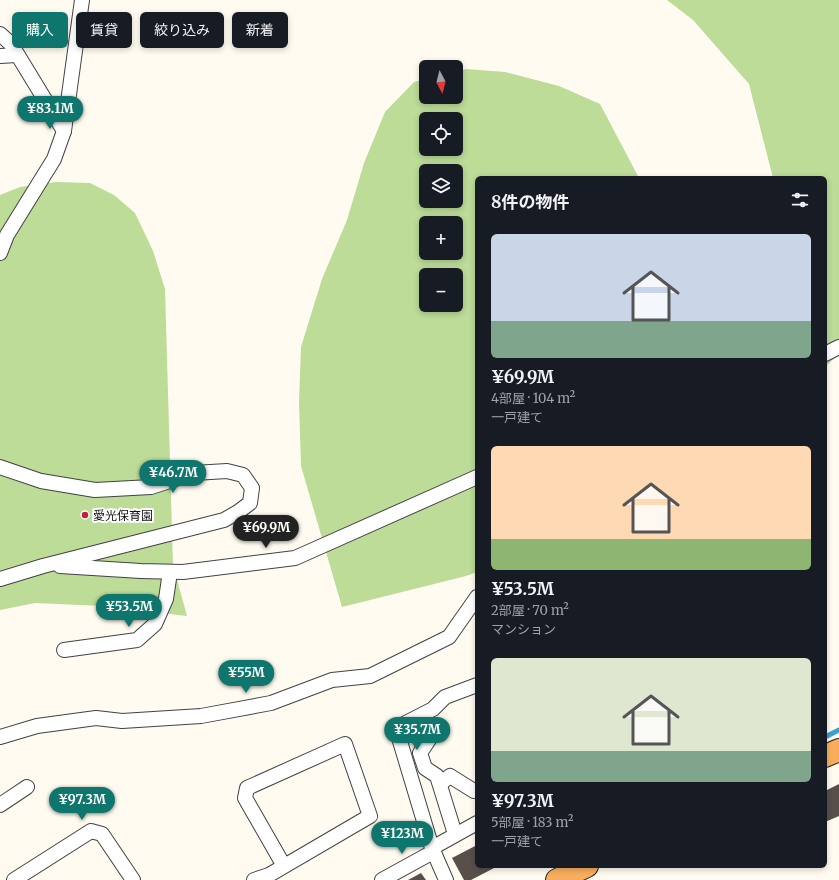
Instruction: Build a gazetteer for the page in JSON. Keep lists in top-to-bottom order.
{
  "places": ["愛光保育園"],
  "north": "bottom",
  "page": {
    "chip": [
      "購入",
      "賃貸",
      "絞り込み",
      "新着"
    ],
    "map_buttons": ["+", "−"],
    "price": [
      "¥83.1M",
      "¥46.7M",
      "¥69.9M",
      "¥53.5M",
      "¥55M",
      "¥35.7M",
      "¥97.3M",
      "¥123M"
    ],
    "heading": "8件の物件",
    "list": [
      {
        "name": "¥69.9M",
        "note": "4部屋 · 104 m² · 一戸建て"
      },
      {
        "name": "¥53.5M",
        "note": "2部屋 · 70 m² · マンション"
      },
      {
        "name": "¥97.3M",
        "note": "5部屋 · 183 m² · 一戸建て"
      }
    ]
  }
}
